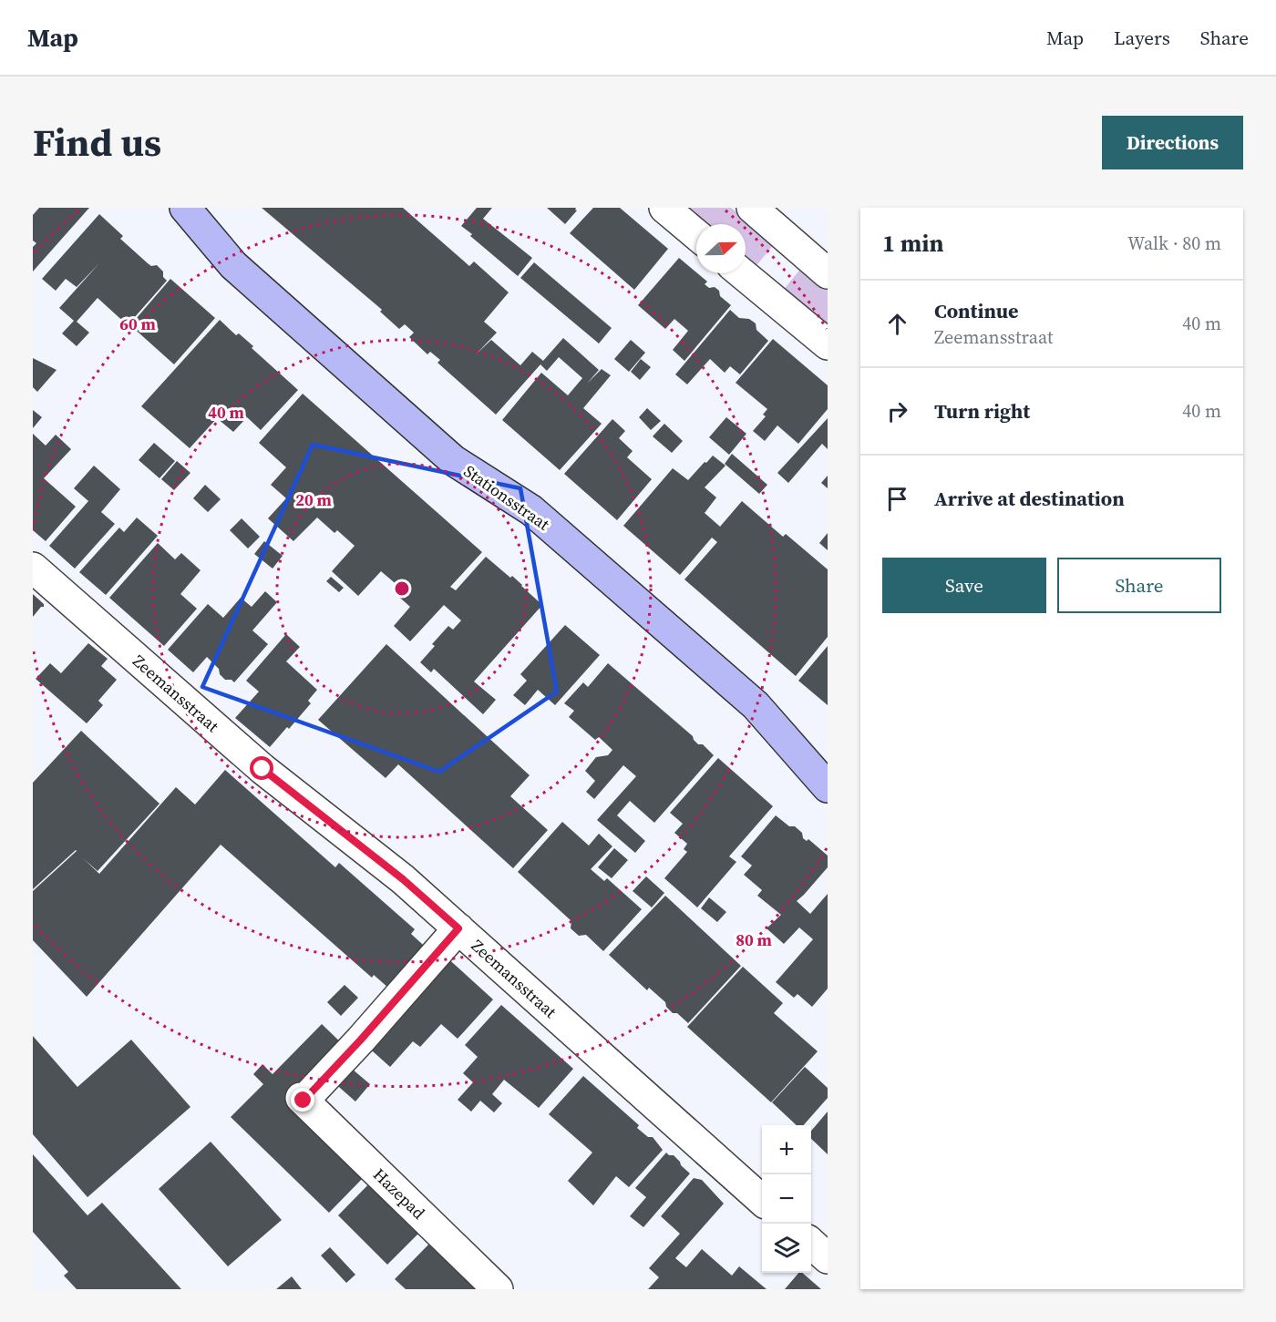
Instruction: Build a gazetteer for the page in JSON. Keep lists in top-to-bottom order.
{
  "streets": {
    "street": ["Stationsstraat", "Zeemansstraat", "Hazepad"]
  },
  "crossings": [
    ["Zeemansstraat", "Hazepad"]
  ],
  "north": "right",
  "page": {
    "header": "Map",
    "nav": ["Map", "Layers", "Share"],
    "title": "Find us",
    "buttons": [
      "Directions",
      ["Save", "Share"]
    ],
    "heading": ["1 min", "Walk · 80 m"],
    "list": [
      ["Continue", "Zeemansstraat", "40 m"],
      ["Turn right", "40 m"],
      "Arrive at destination"
    ],
    "map_buttons": ["+", "−"]
  },
  "rings": [
    "60 m",
    "40 m",
    "20 m",
    "80 m"
  ]
}
